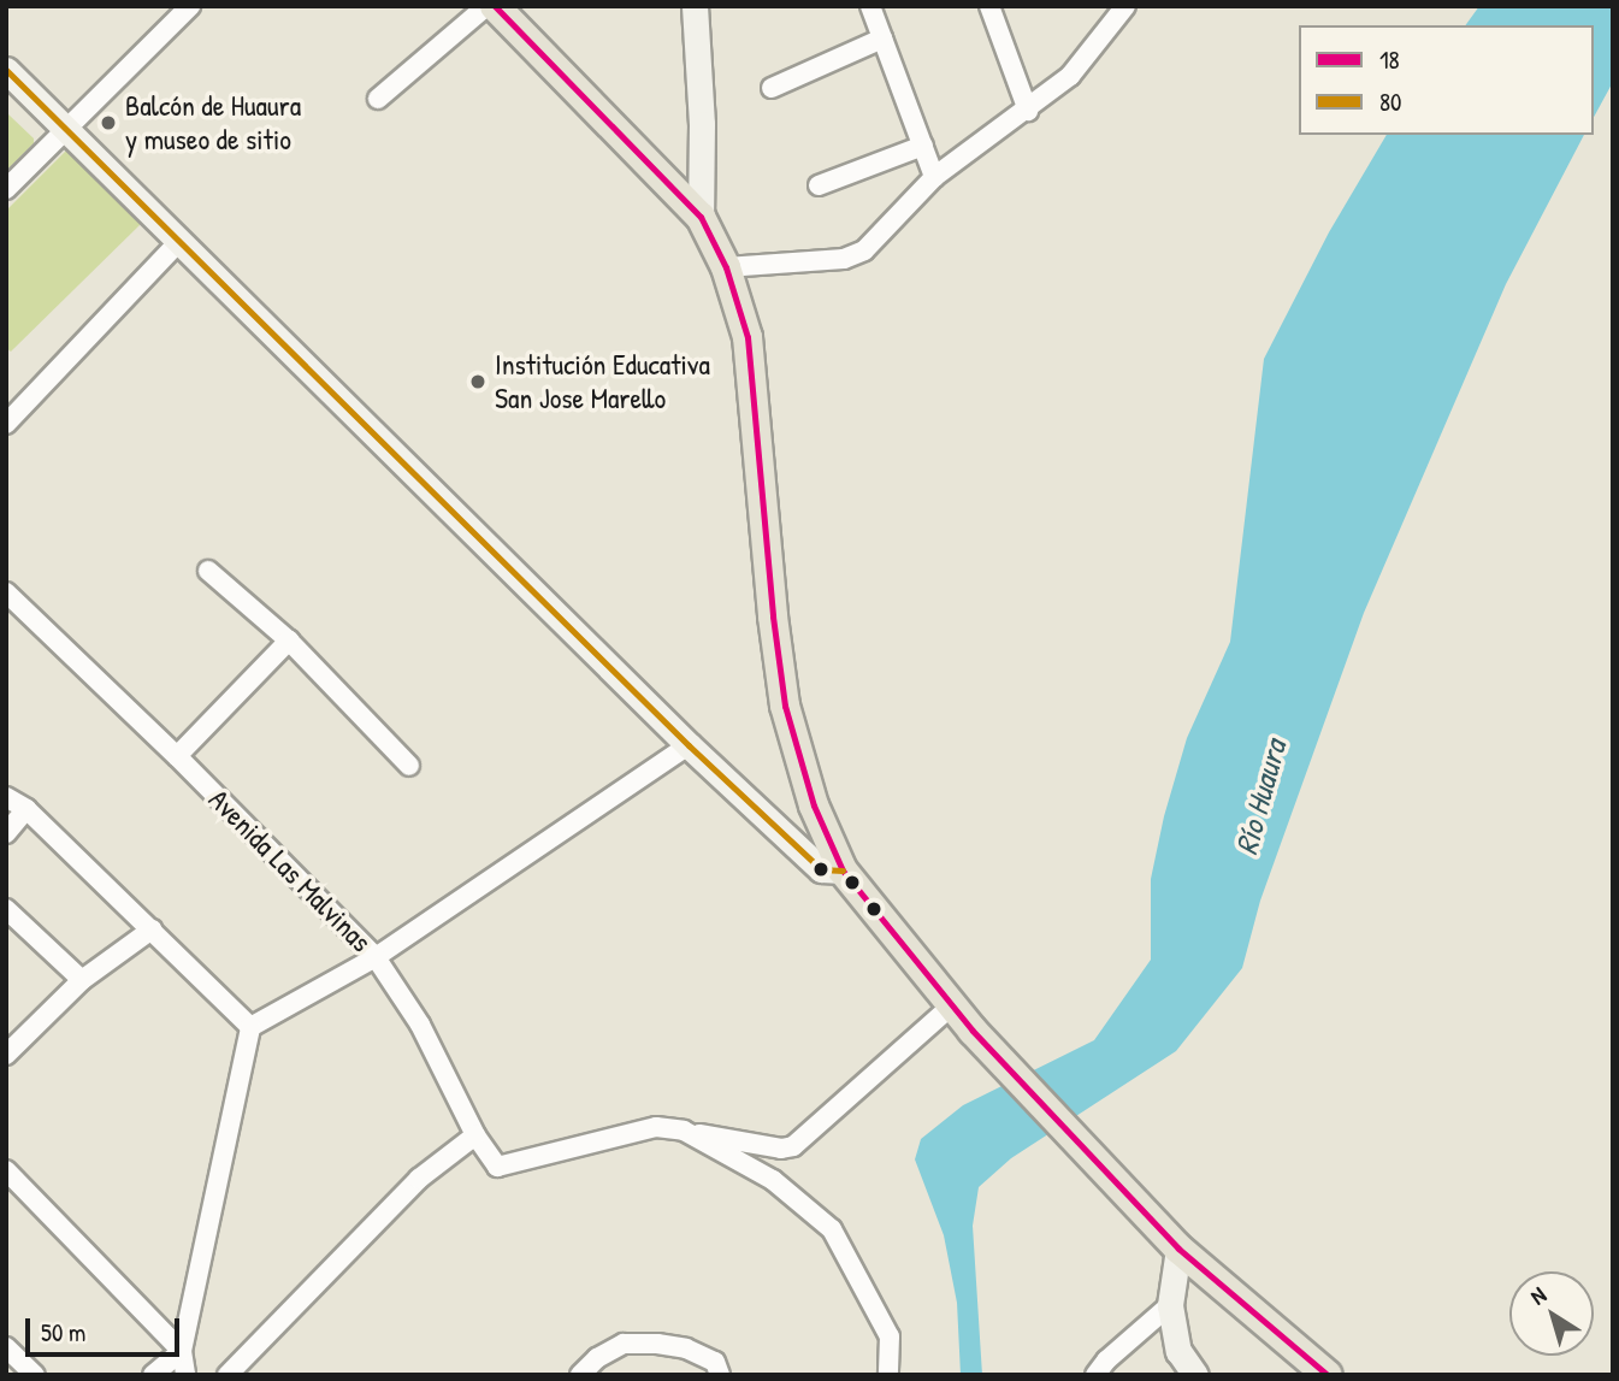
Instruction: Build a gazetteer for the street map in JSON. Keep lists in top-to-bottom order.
{
  "streets": {
    "street": ["Avenida Las Malvinas"]
  },
  "water": ["Río Huaura"],
  "places": ["Balcón de Huaura y museo de sitio", "Institución Educativa San Jose Marello"],
  "lines": ["transit line 18", "transit line 80"],
  "legend": ["18", "80"],
  "scale_bar": "50 m",
  "north": "top left"
}
